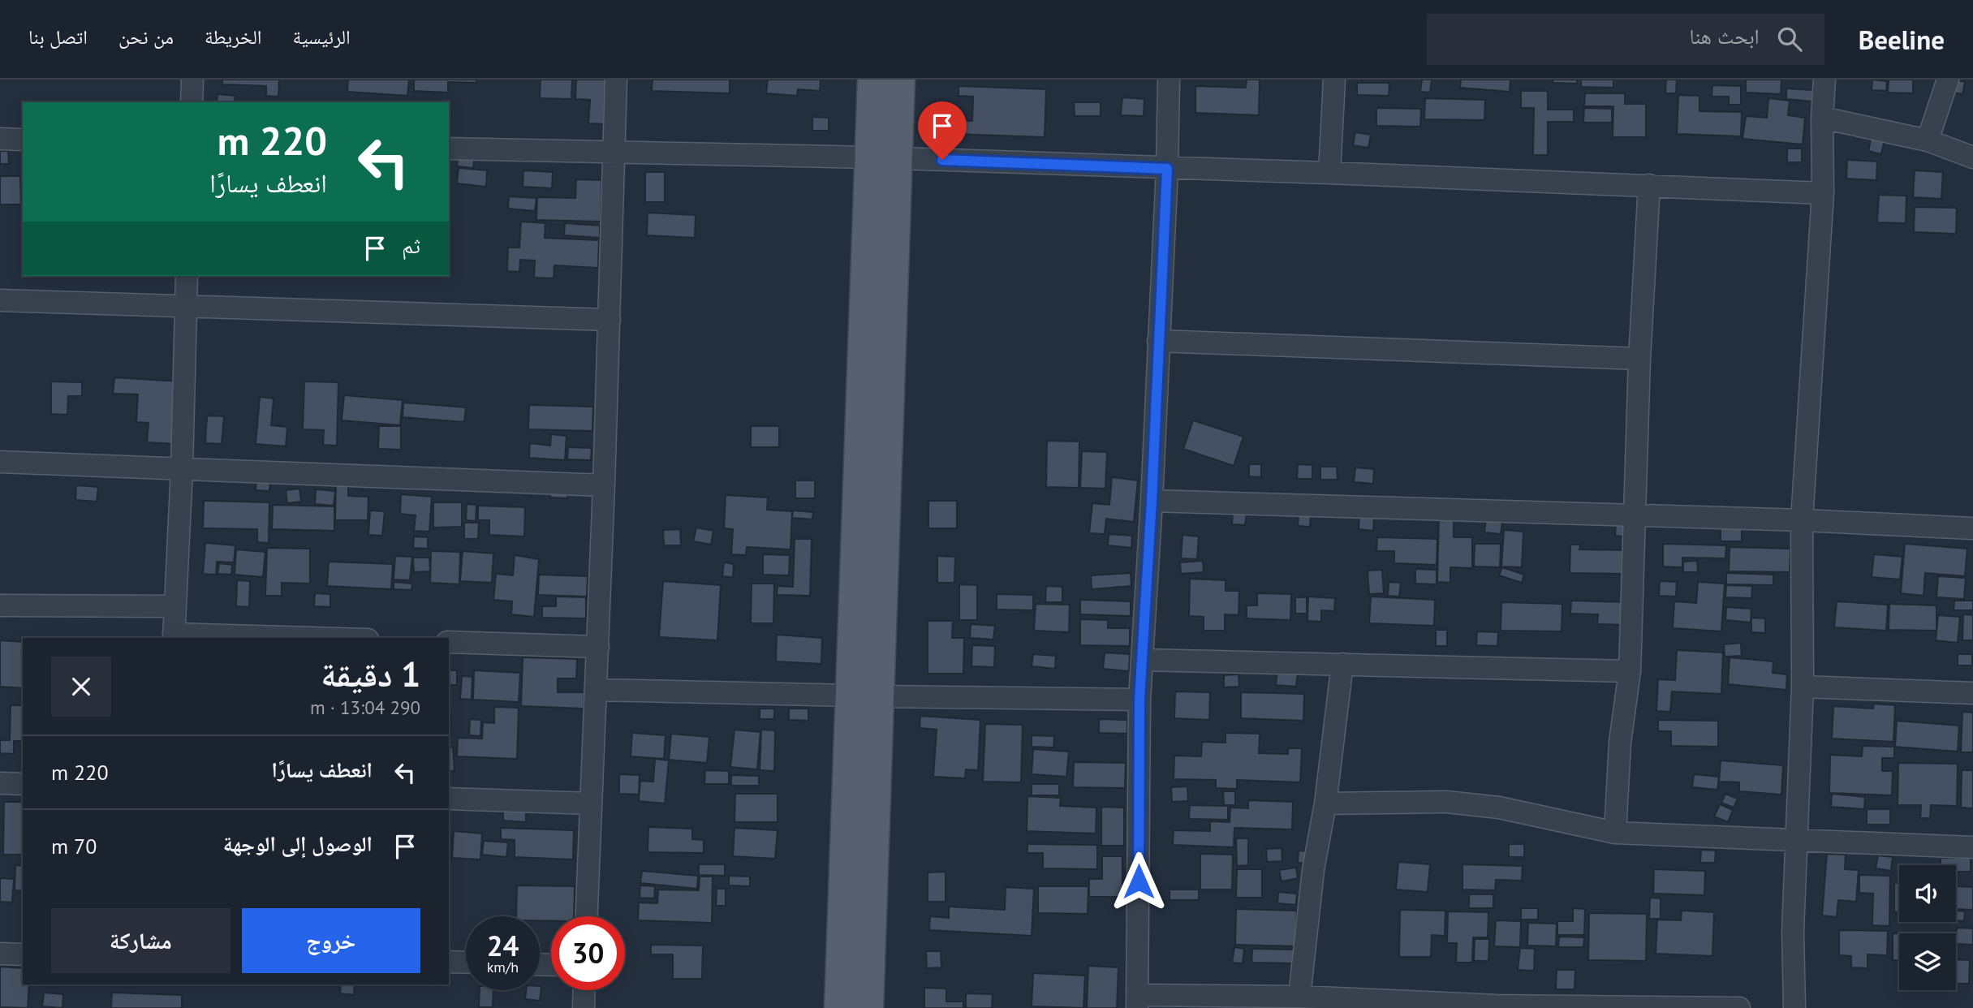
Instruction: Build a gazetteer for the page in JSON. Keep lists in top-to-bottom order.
{
  "page": {
    "header": "Beeline",
    "search": "ابحث هنا",
    "nav": [
      "الرئيسية",
      "الخريطة",
      "من نحن",
      "اتصل بنا"
    ],
    "turn": ["220 m", "انعطف يسارًا"],
    "then": "ثم",
    "heading": ["1 دقيقة", "290 m · 13:04"],
    "list": [
      {
        "name": "انعطف يسارًا",
        "value": "220 m"
      },
      {
        "name": "الوصول إلى الوجهة",
        "value": "70 m"
      }
    ],
    "buttons": ["خروج", "مشاركة"],
    "speed": "24 km/h",
    "limit": "30"
  }
}
